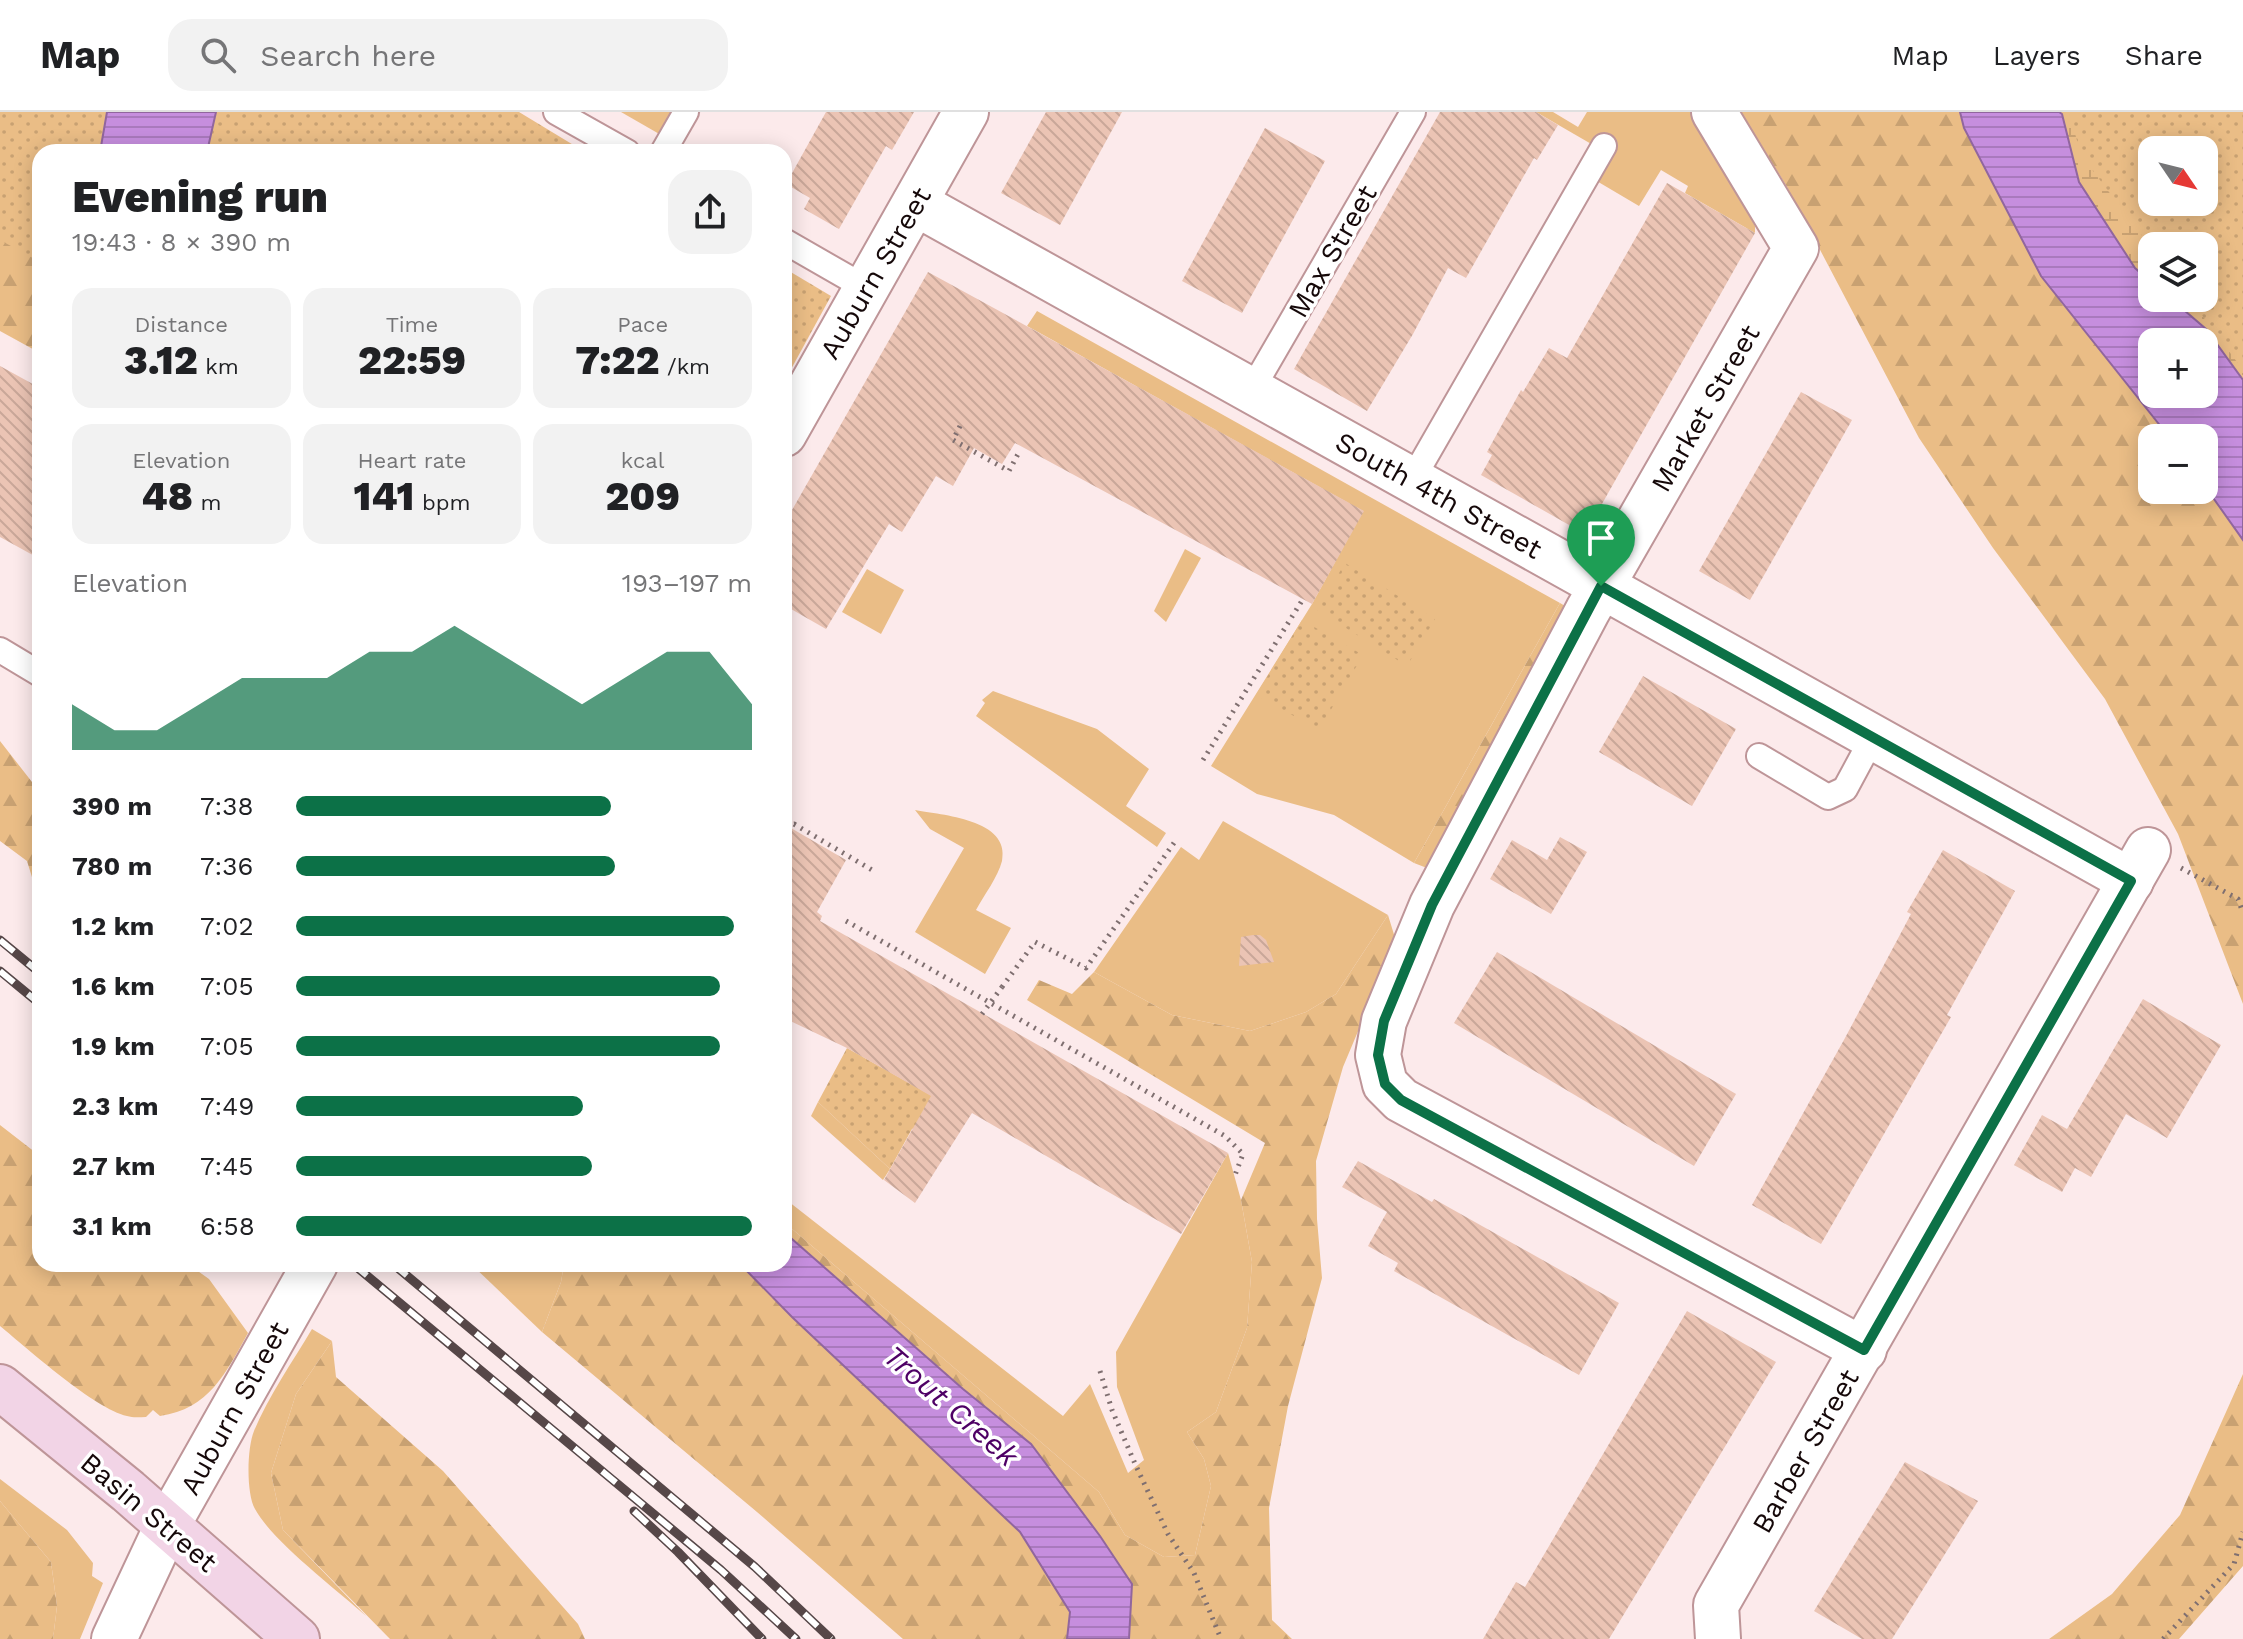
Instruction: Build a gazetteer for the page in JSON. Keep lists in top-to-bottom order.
{
  "streets": {
    "main road": ["Basin Street"],
    "street": [
      "Auburn Street",
      "Market Street",
      "South 4th Street",
      "Barber Street"
    ],
    "lane": ["Max Street"]
  },
  "crossings": [
    ["Max Street", "South 4th Street"],
    ["Auburn Street", "South 4th Street"],
    ["Auburn Street", "Basin Street"],
    ["Market Street", "South 4th Street"],
    ["Market Street", "Barber Street"],
    ["South 4th Street", "Barber Street"]
  ],
  "water": ["Trout Creek"],
  "north": "bottom right",
  "page": {
    "header": "Map",
    "search": "Search here",
    "nav": ["Map", "Layers", "Share"],
    "map_buttons": ["+", "−"],
    "heading": ["Evening run", "19:43 · 8 × 390 m"],
    "stats": [
      ["Distance", "3.12 km"],
      ["Time", "22:59"],
      ["Pace", "7:22 /km"],
      ["Elevation", "48 m"],
      ["Heart rate", "141 bpm"],
      ["kcal", "209"]
    ],
    "chart": ["Elevation", "193–197 m"],
    "list": [
      {
        "name": "390 m",
        "note": "7:38"
      },
      {
        "name": "780 m",
        "note": "7:36"
      },
      {
        "name": "1.2 km",
        "note": "7:02"
      },
      {
        "name": "1.6 km",
        "note": "7:05"
      },
      {
        "name": "1.9 km",
        "note": "7:05"
      },
      {
        "name": "2.3 km",
        "note": "7:49"
      },
      {
        "name": "2.7 km",
        "note": "7:45"
      },
      {
        "name": "3.1 km",
        "note": "6:58"
      }
    ]
  }
}
